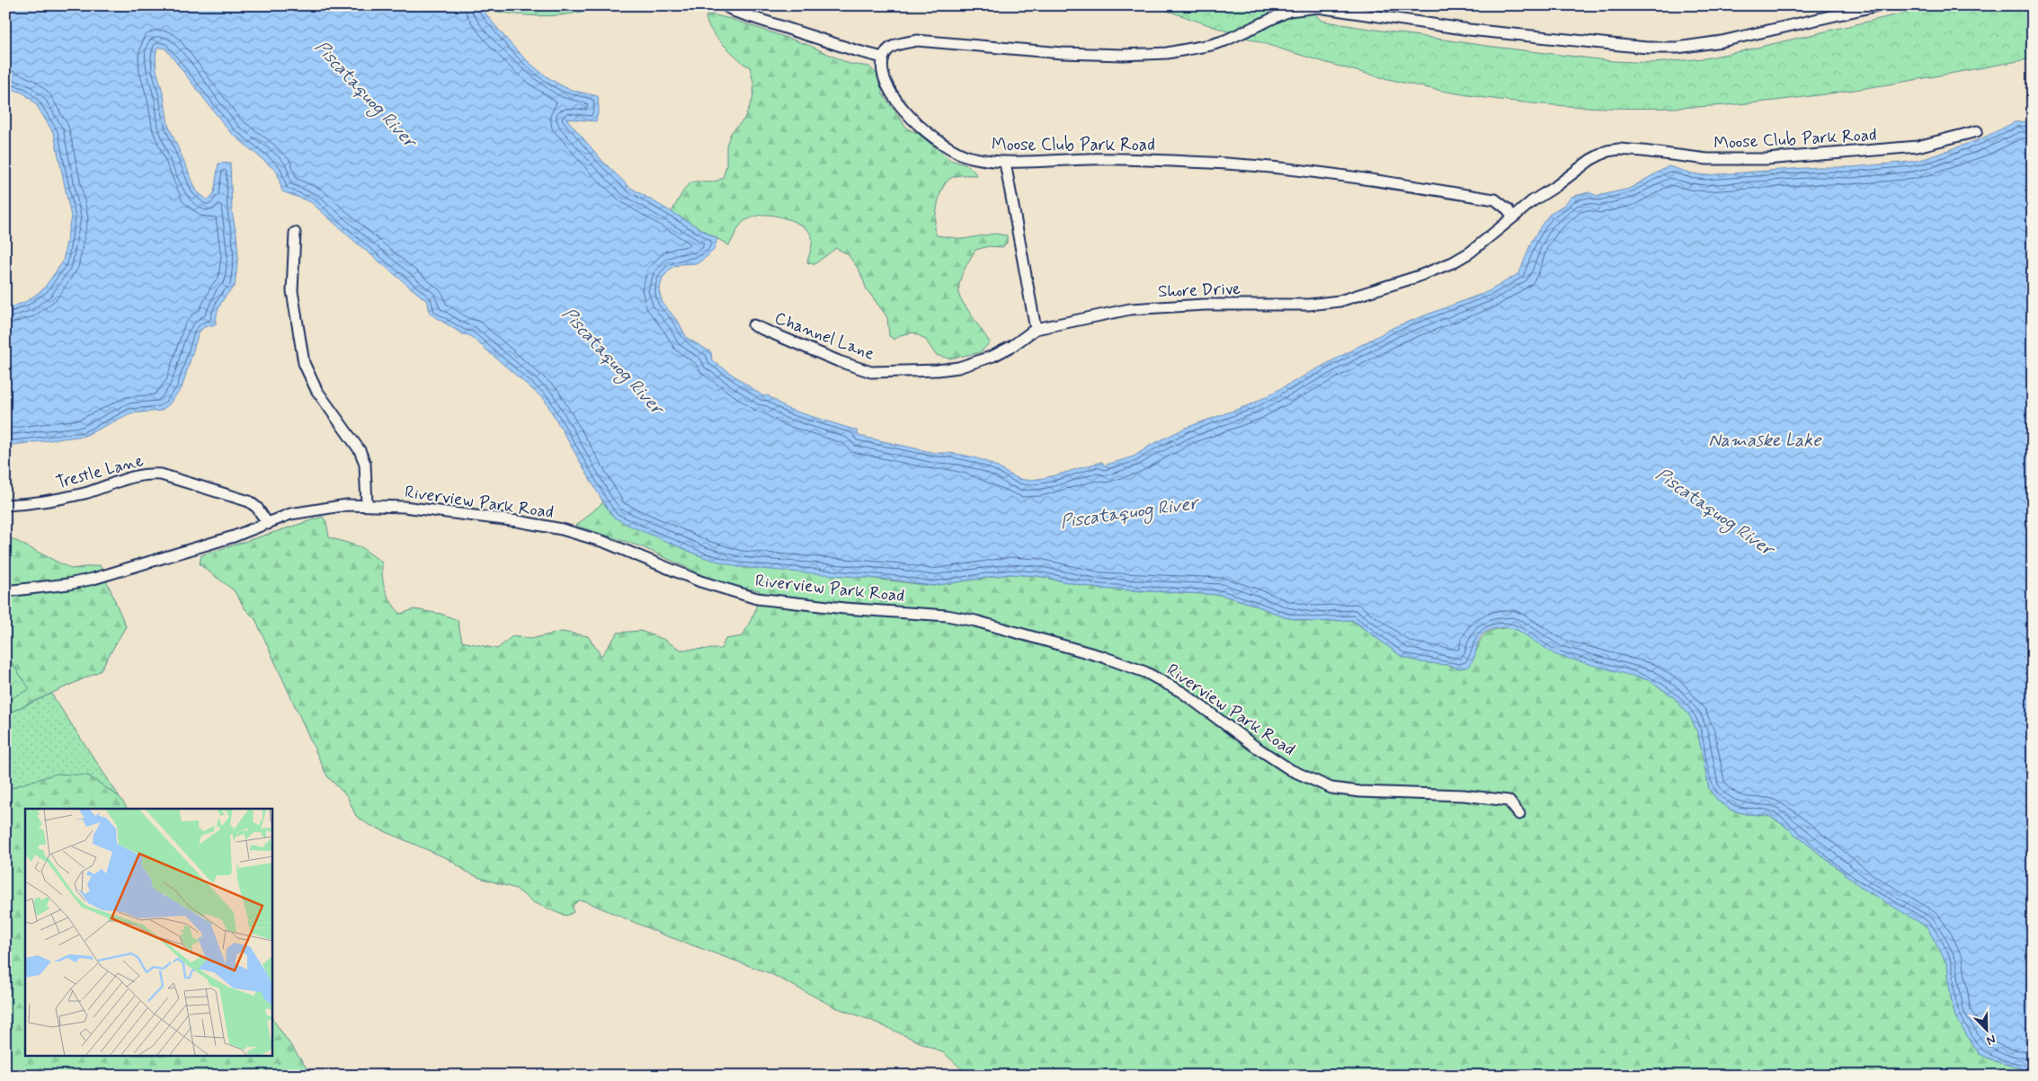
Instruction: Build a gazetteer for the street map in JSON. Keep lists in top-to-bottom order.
{
  "streets": {
    "street": [
      "Moose Club Park Road",
      "Shore Drive",
      "Channel Lane",
      "Trestle Lane",
      "Riverview Park Road"
    ]
  },
  "crossings": [
    ["Moose Club Park Road", "Shore Drive"],
    ["Shore Drive", "Channel Lane"],
    ["Trestle Lane", "Riverview Park Road"]
  ],
  "water": ["Piscataquog River", "Namaske Lake"],
  "north": "bottom right"
}
